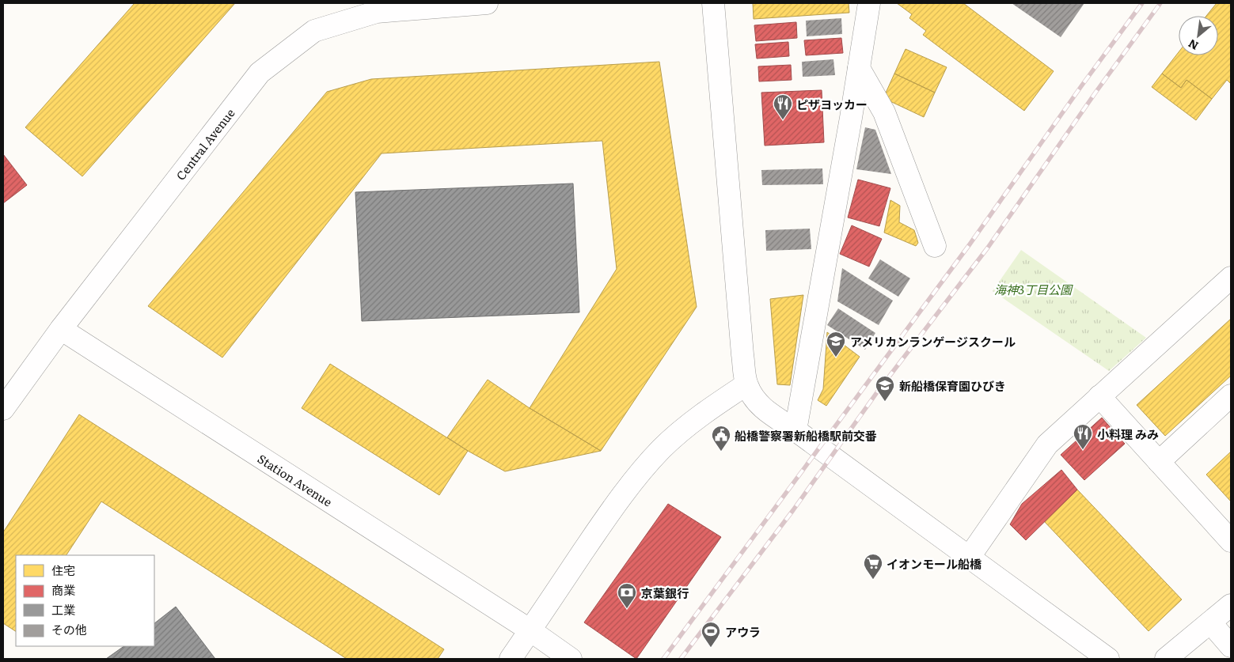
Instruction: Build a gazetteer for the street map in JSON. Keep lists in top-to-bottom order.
{
  "streets": {
    "street": ["Central Avenue", "Station Avenue"]
  },
  "crossings": [
    ["Central Avenue", "Station Avenue"]
  ],
  "parks": ["海神3丁目公園"],
  "places": {
    "restaurant": ["ピザヨッカー", "小料理 みみ"],
    "school or university": ["アメリカンランゲージスクール", "新船橋保育園ひびき"],
    "public building": ["船橋警察署新船橋駅前交番"],
    "supermarket": ["イオンモール船橋"],
    "bank": ["京葉銀行"],
    "sports": ["アウラ"]
  },
  "legend": [
    "住宅",
    "商業",
    "工業",
    "その他"
  ],
  "north": "bottom left"
}
